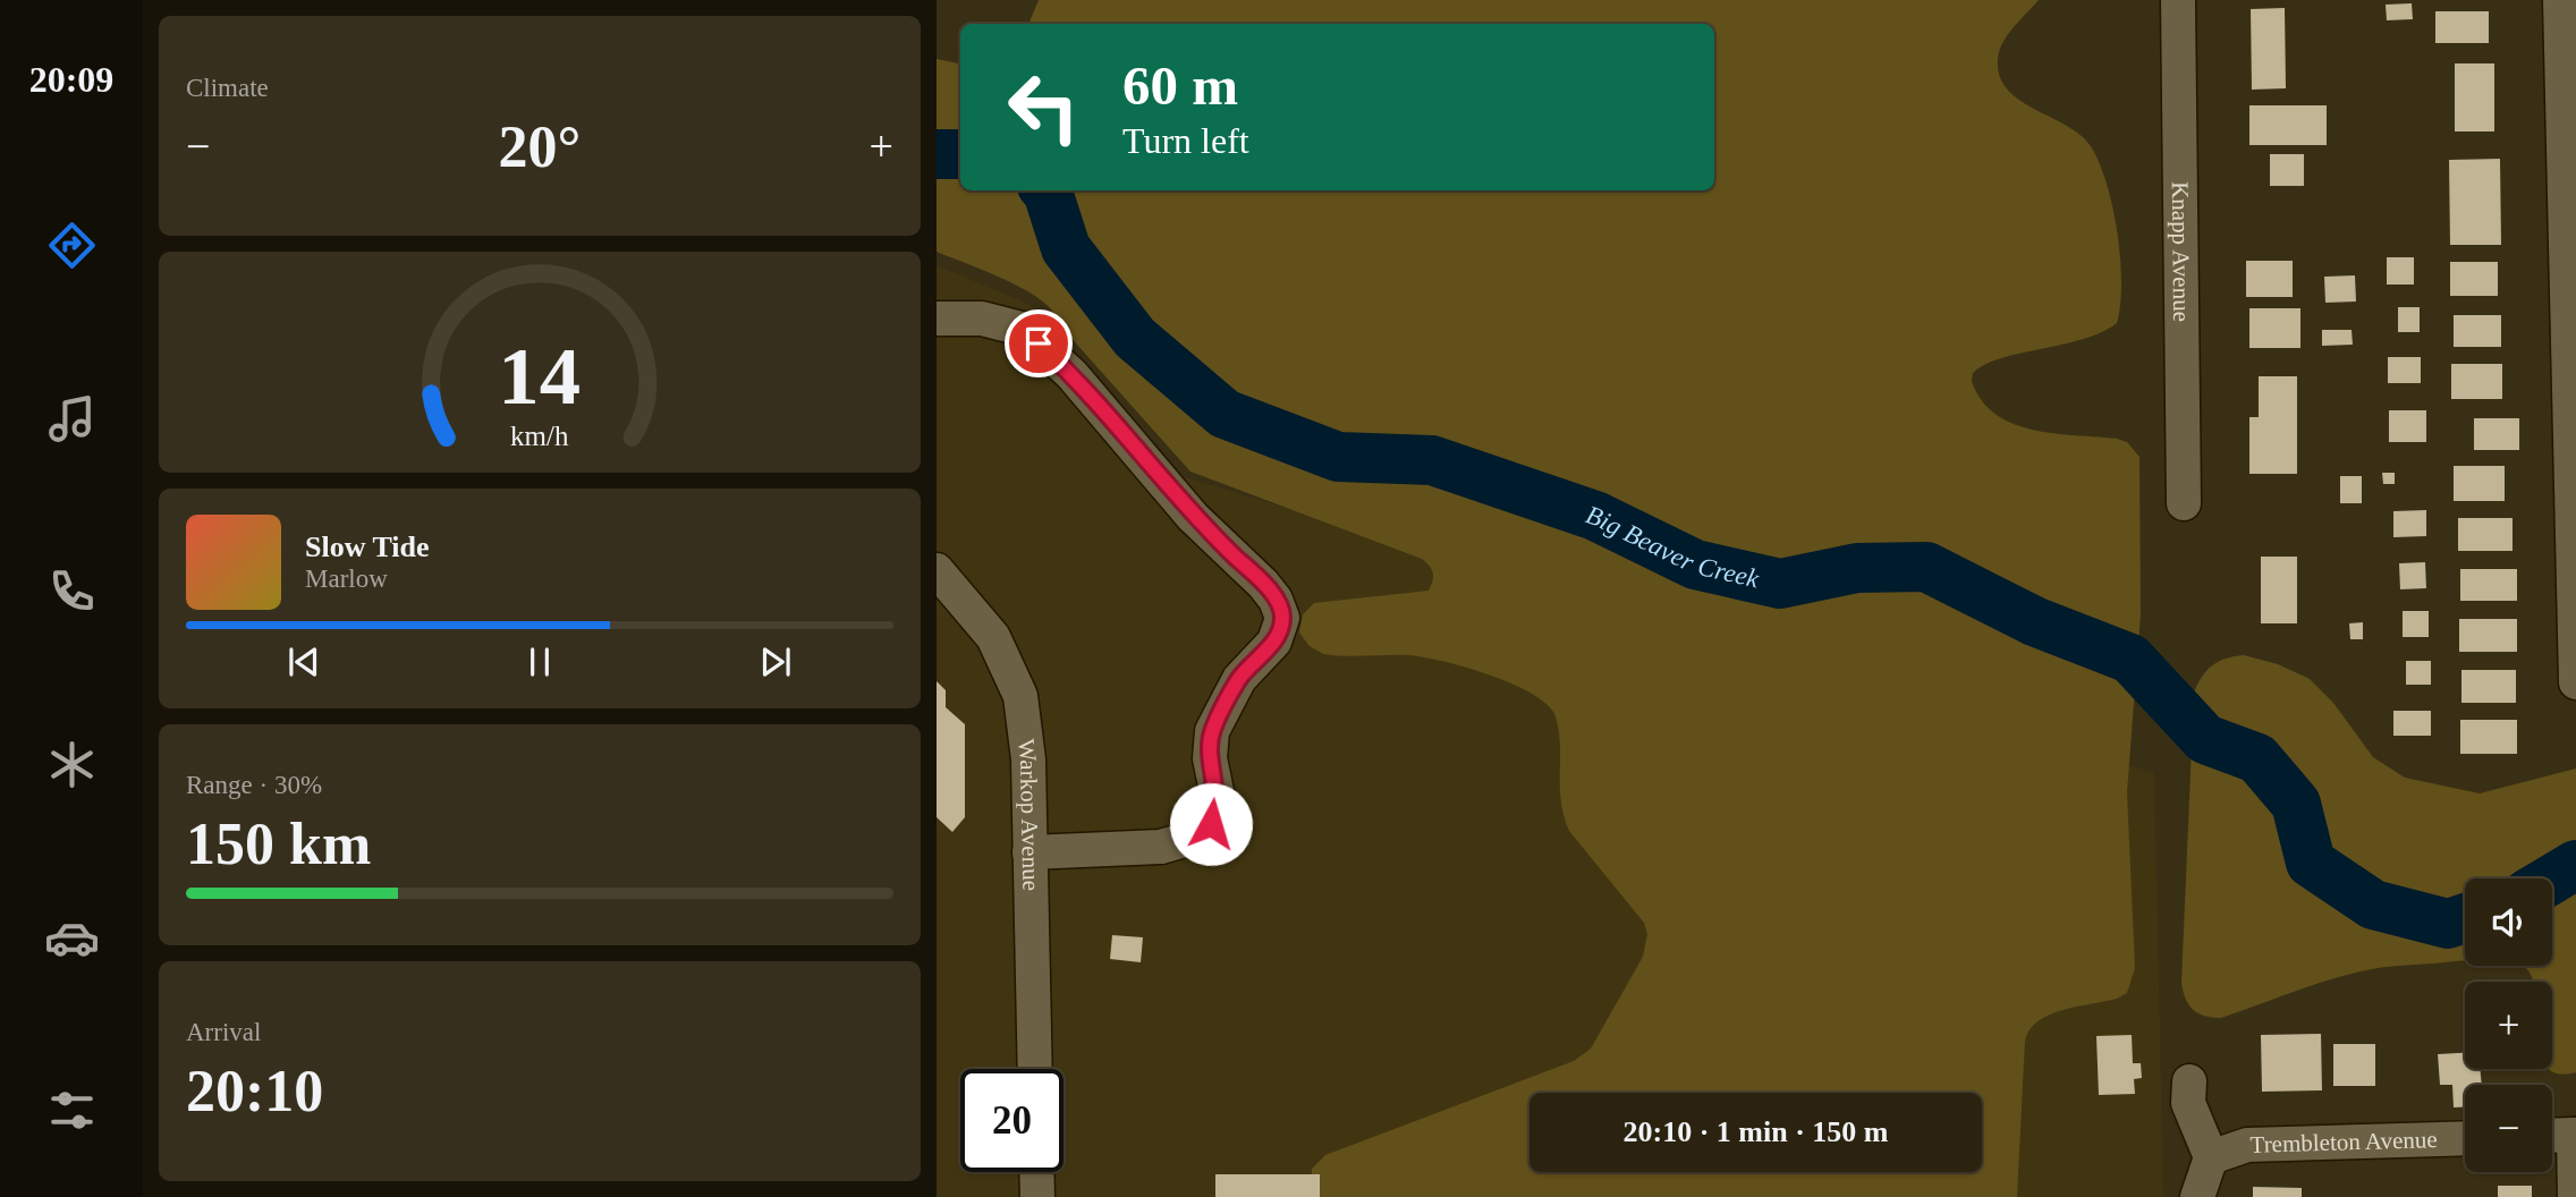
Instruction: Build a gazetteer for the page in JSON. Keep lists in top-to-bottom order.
{
  "streets": {
    "street": ["Knapp Avenue", "Warkop Avenue", "Trembleton Avenue"]
  },
  "water": ["Big Beaver Creek"],
  "page": {
    "tabs": "20:09",
    "tile": [
      "Climate",
      ["Range · 30%", "150 km"],
      ["Arrival", "20:10"]
    ],
    "turn": ["60 m", "Turn left"],
    "heat": ["−", "20°", "+"],
    "song": ["Slow Tide", "Marlow"],
    "map_buttons": ["+", "−"],
    "limit": "20",
    "trip": "20:10 · 1 min · 150 m",
    "gauge": ["14", "km/h"]
  }
}
